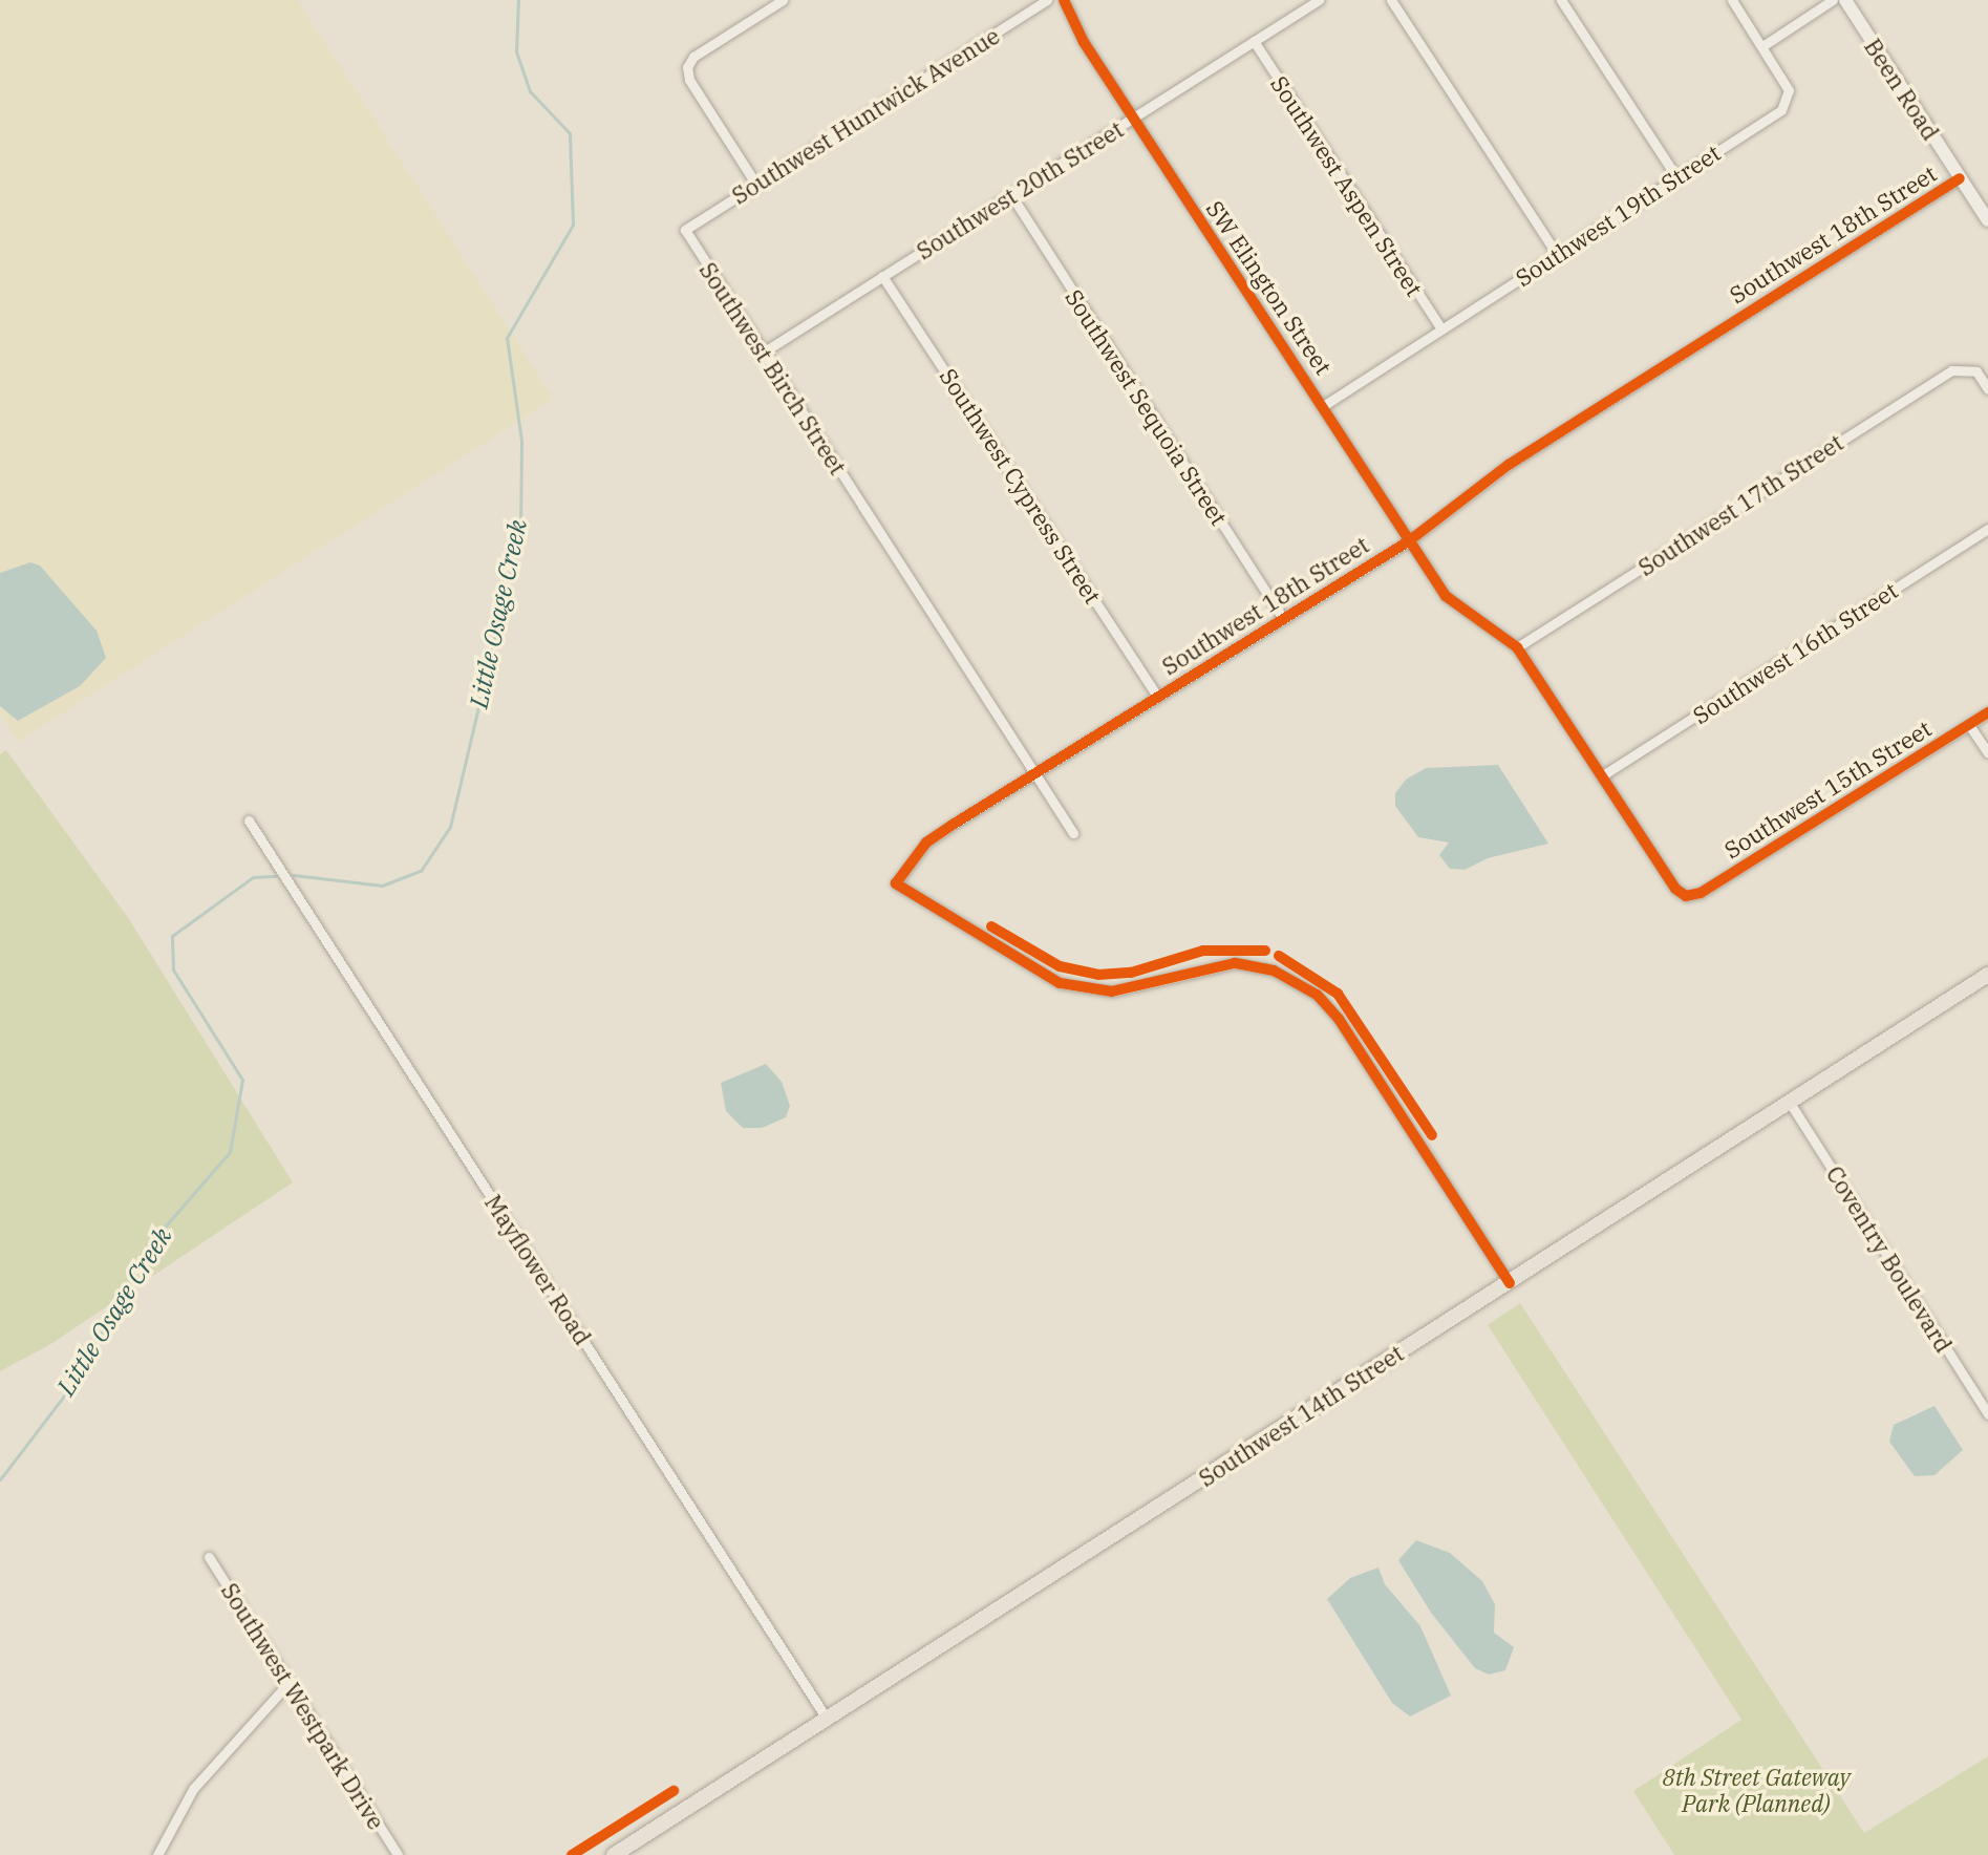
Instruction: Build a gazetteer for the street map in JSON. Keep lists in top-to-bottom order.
{
  "streets": {
    "main road": ["Southwest 14th Street"],
    "street": [
      "Been Road",
      "Southwest Huntwick Avenue",
      "Southwest Aspen Street",
      "Southwest 20th Street",
      "Southwest 19th Street",
      "Southwest 18th Street",
      "SW Elington Street",
      "Southwest Birch Street",
      "Southwest Sequoia Street",
      "Southwest Cypress Street",
      "Southwest 17th Street",
      "Southwest 16th Street",
      "Southwest 15th Street",
      "Coventry Boulevard",
      "Mayflower Road",
      "Southwest Westpark Drive"
    ]
  },
  "crossings": [
    ["Been Road", "Southwest 18th Street"],
    ["Southwest Huntwick Avenue", "Southwest Birch Street"],
    ["Southwest Aspen Street", "Southwest 20th Street"],
    ["Southwest Aspen Street", "Southwest 19th Street"],
    ["Southwest 20th Street", "SW Elington Street"],
    ["Southwest 20th Street", "Southwest Birch Street"],
    ["Southwest 20th Street", "Southwest Sequoia Street"],
    ["Southwest 20th Street", "Southwest Cypress Street"],
    ["Southwest 19th Street", "SW Elington Street"],
    ["Southwest 18th Street", "SW Elington Street"],
    ["Southwest 18th Street", "Southwest Birch Street"],
    ["Southwest 18th Street", "Southwest Sequoia Street"],
    ["Southwest 18th Street", "Southwest Cypress Street"],
    ["Southwest 18th Street", "Southwest 14th Street"],
    ["SW Elington Street", "Southwest 17th Street"],
    ["Southwest 16th Street", "Southwest 15th Street"],
    ["Coventry Boulevard", "Southwest 14th Street"],
    ["Mayflower Road", "Southwest 14th Street"]
  ],
  "water": ["Little Osage Creek"],
  "parks": ["8th Street Gateway Park (Planned)"]
}
